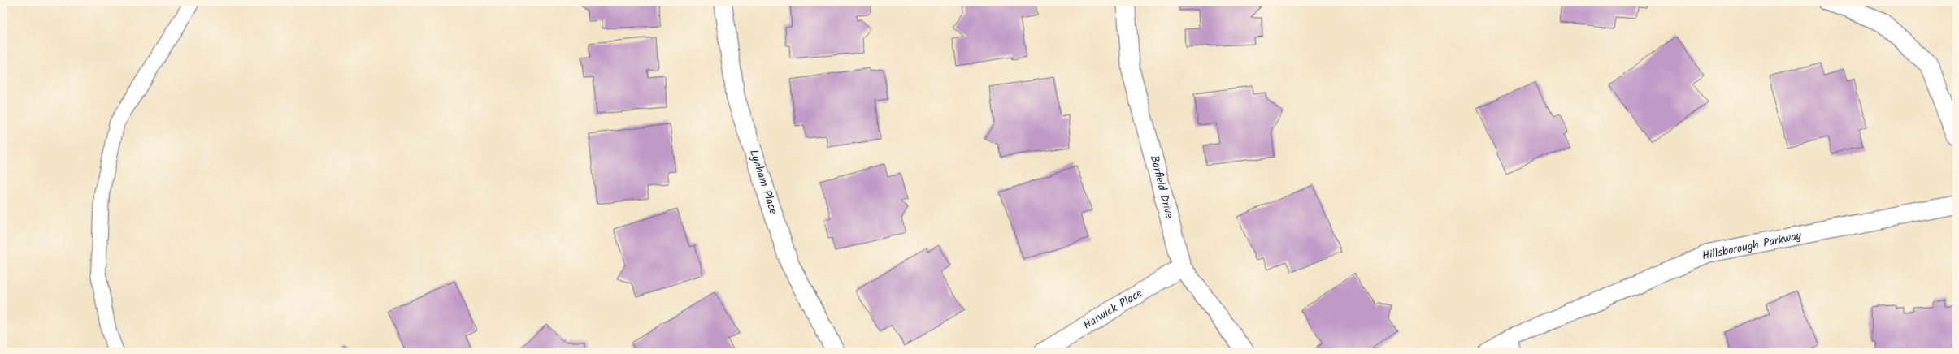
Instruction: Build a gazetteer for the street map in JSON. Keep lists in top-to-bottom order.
{
  "streets": {
    "street": [
      "Lynham Place",
      "Barfield Drive",
      "Hillsborough Parkway",
      "Harwick Place"
    ]
  },
  "crossings": [
    ["Barfield Drive", "Harwick Place"]
  ]
}
